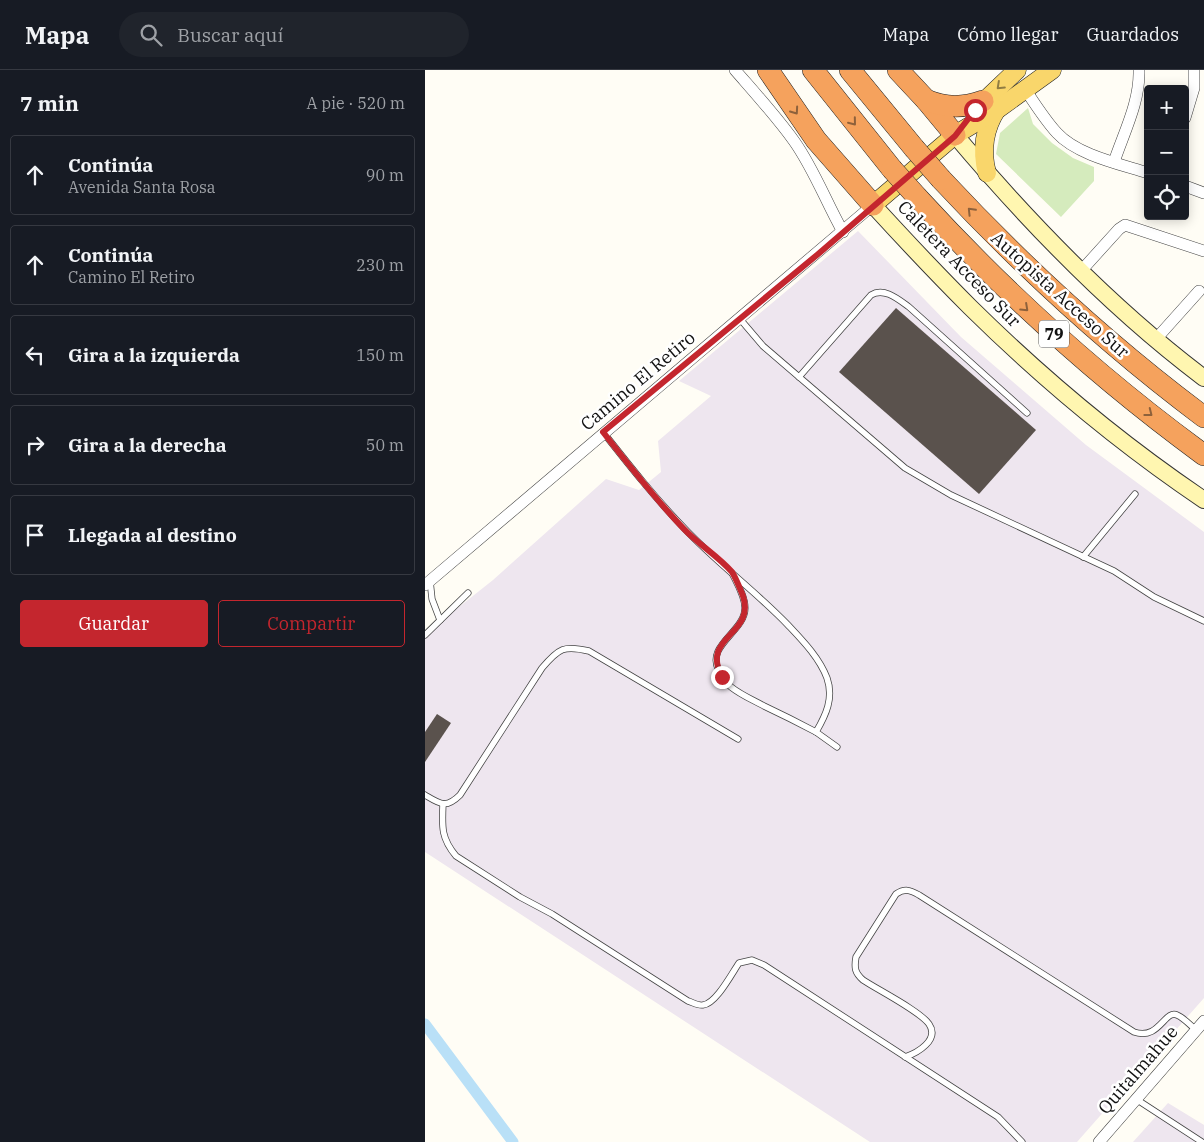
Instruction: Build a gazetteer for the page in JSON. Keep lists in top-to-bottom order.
{
  "streets": {
    "highway": ["Autopista Acceso Sur", "79"],
    "main road": ["Caletera Acceso Sur"],
    "street": ["Camino El Retiro", "Quitalmahue"]
  },
  "crossings": [
    ["Caletera Acceso Sur", "Camino El Retiro"]
  ],
  "page": {
    "header": "Mapa",
    "search": "Buscar aquí",
    "nav": ["Mapa", "Cómo llegar", "Guardados"],
    "heading": ["7 min", "A pie · 520 m"],
    "map_buttons": ["+", "−"],
    "list": [
      ["Continúa", "Avenida Santa Rosa", "90 m"],
      ["Continúa", "Camino El Retiro", "230 m"],
      ["Gira a la izquierda", "150 m"],
      ["Gira a la derecha", "50 m"],
      "Llegada al destino"
    ],
    "buttons": ["Guardar", "Compartir"]
  }
}
